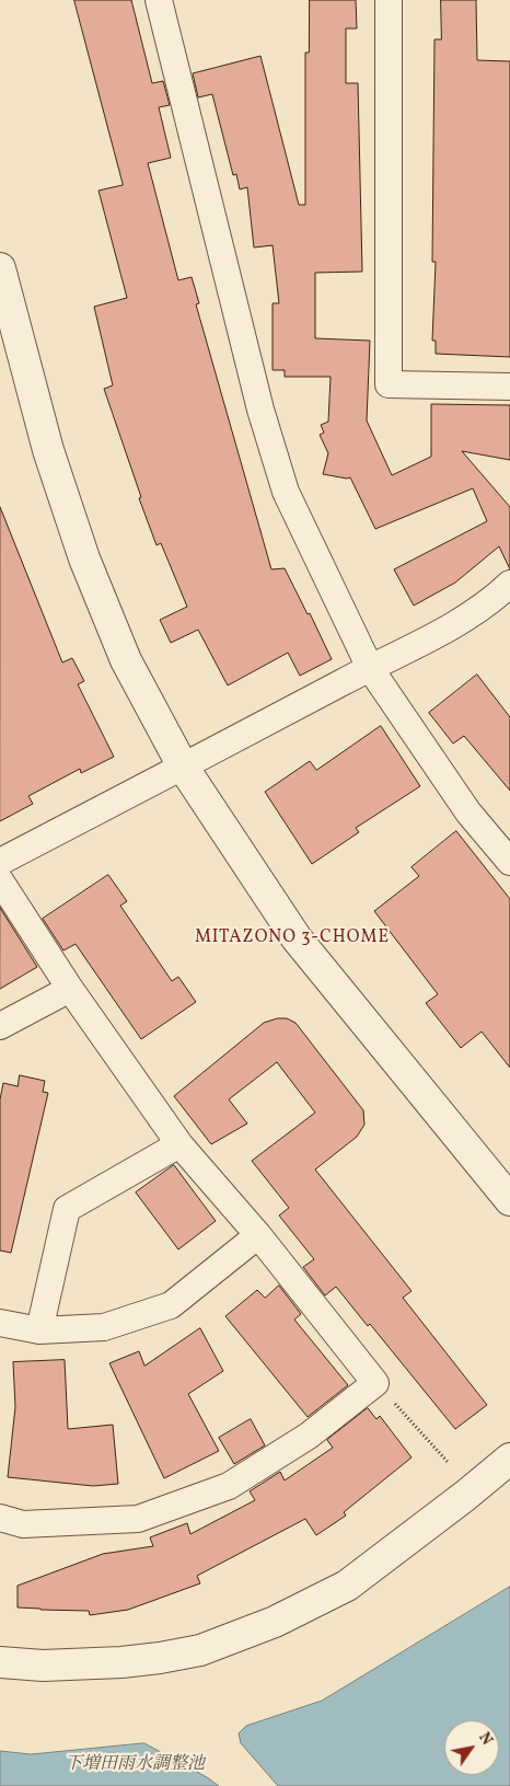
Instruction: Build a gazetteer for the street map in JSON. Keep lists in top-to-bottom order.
{
  "districts": ["MITAZONO 3-CHOME"],
  "water": ["下増田雨水調整池"],
  "north": "top right"
}
